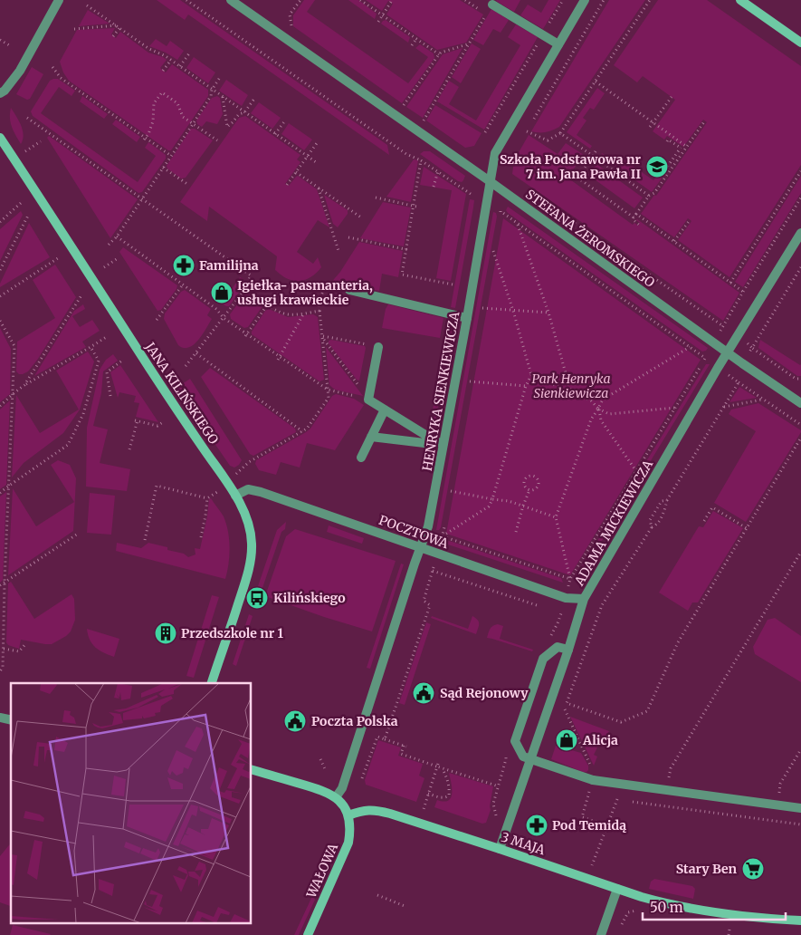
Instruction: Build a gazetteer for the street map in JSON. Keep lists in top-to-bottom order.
{
  "streets": {
    "street": [
      "STEFANA ŻEROMSKIEGO",
      "HENRYKA SIENKIEWICZA",
      "JANA KILIŃSKIEGO",
      "ADAMA MICKIEWICZA",
      "POCZTOWA",
      "3 MAJA",
      "WAŁOWA"
    ]
  },
  "crossings": [
    ["STEFANA ŻEROMSKIEGO", "HENRYKA SIENKIEWICZA"],
    ["STEFANA ŻEROMSKIEGO", "ADAMA MICKIEWICZA"],
    ["HENRYKA SIENKIEWICZA", "POCZTOWA"],
    ["JANA KILIŃSKIEGO", "POCZTOWA"],
    ["ADAMA MICKIEWICZA", "POCZTOWA"],
    ["ADAMA MICKIEWICZA", "3 MAJA"],
    ["3 MAJA", "WAŁOWA"]
  ],
  "parks": ["Park Henryka Sienkiewicza"],
  "places": {
    "school or university": ["Szkoła Podstawowa nr 7 im. Jana Pawła II"],
    "pharmacy": ["Familijna", "Pod Temidą"],
    "shop": ["Igiełka- pasmanteria, usługi krawieckie", "Alicja"],
    "bus stop": ["Kilińskiego"],
    "building": ["Przedszkole nr 1"],
    "public building": ["Sąd Rejonowy", "Poczta Polska"],
    "supermarket": ["Stary Ben"]
  },
  "scale_bar": "50 m"
}
